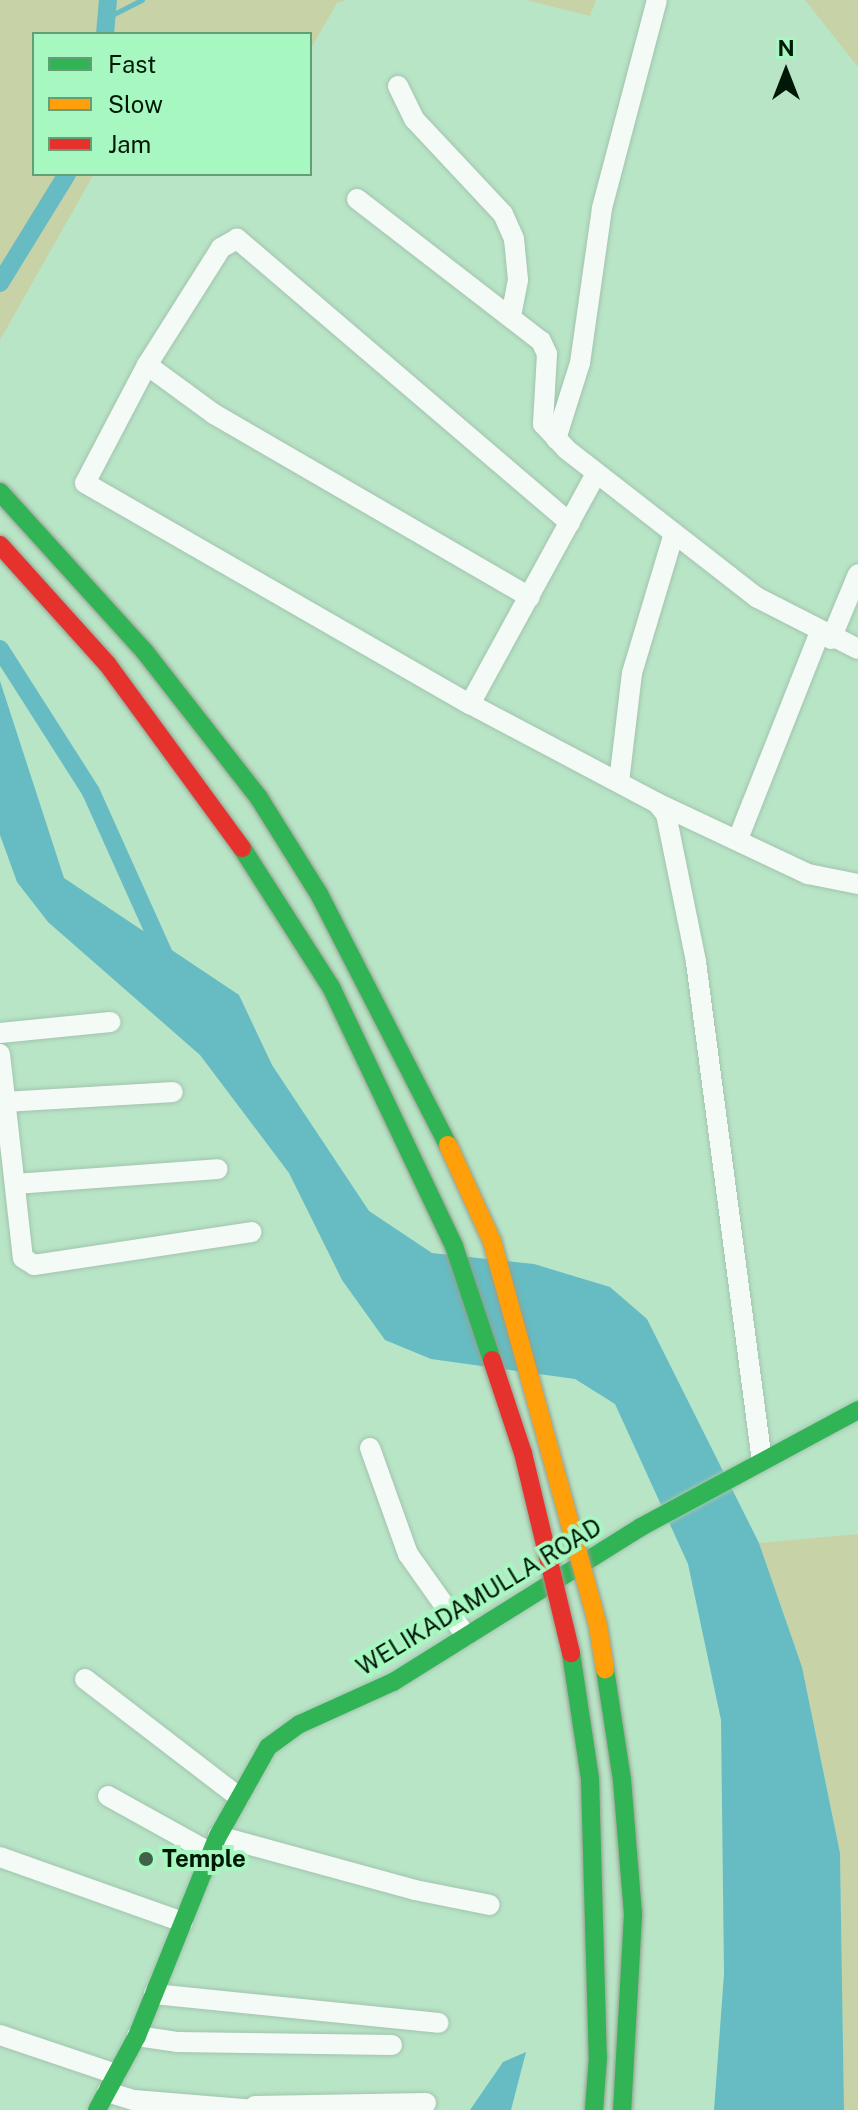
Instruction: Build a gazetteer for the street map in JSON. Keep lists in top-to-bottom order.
{
  "streets": {
    "main road": ["WELIKADAMULLA ROAD"]
  },
  "places": ["Temple"],
  "legend": ["Fast", "Slow", "Jam"],
  "north": "top"
}
